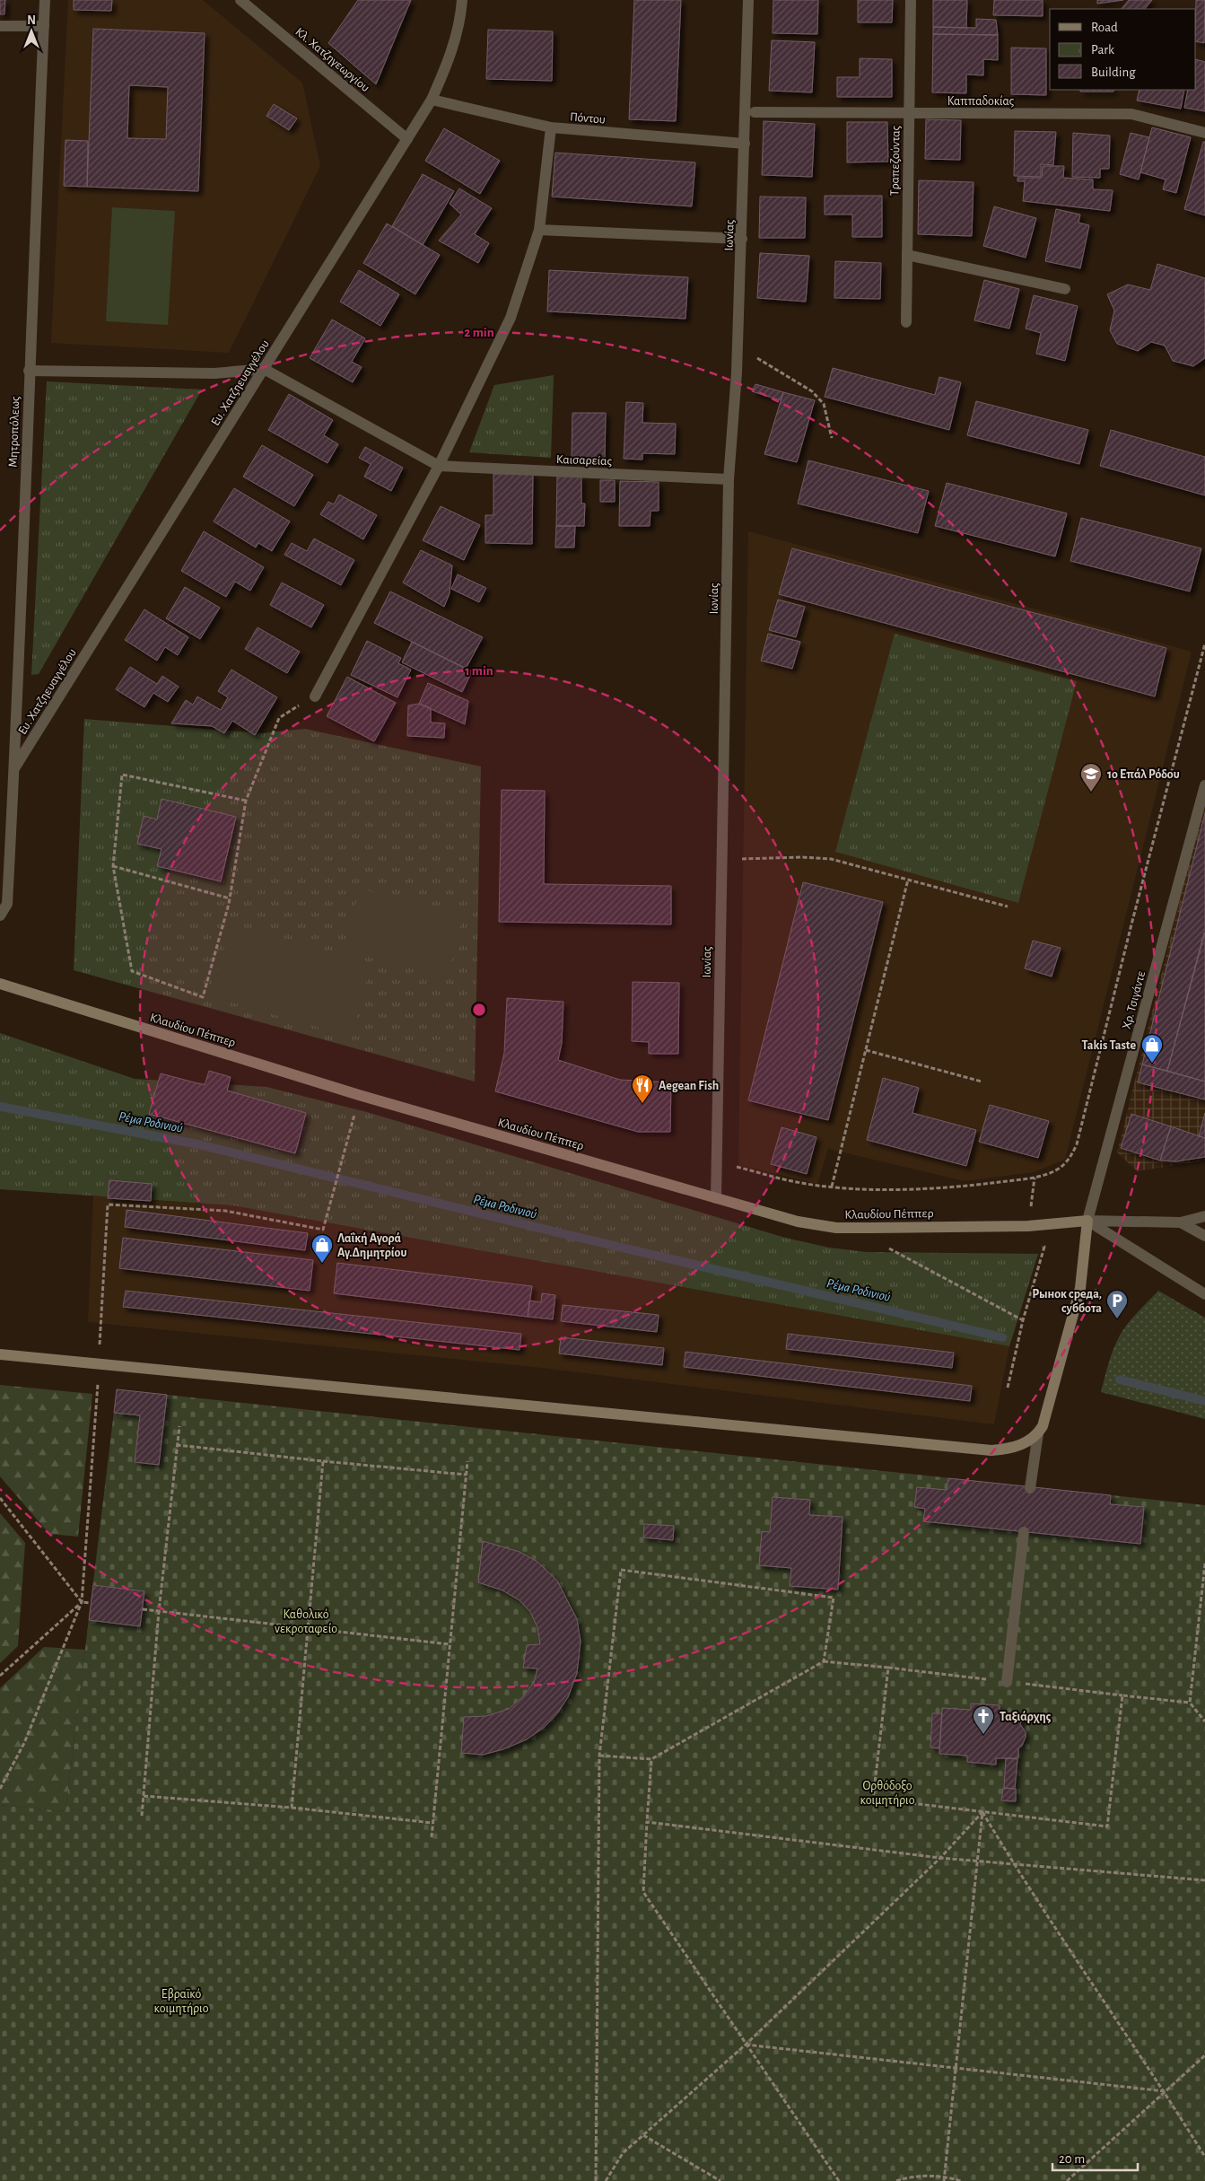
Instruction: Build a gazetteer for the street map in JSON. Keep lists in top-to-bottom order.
{
  "streets": {
    "main road": ["Κλαυδίου Πέππερ"],
    "street": [
      "Κλ. Χατζηγεωργίου",
      "Καππαδοκίας",
      "Πόντου",
      "Τραπεζούντας",
      "Ιωνίας",
      "Ευ. Χατζηευαγγέλου",
      "Μητροπόλεως",
      "Καισαρείας",
      "Χρ. Τσιγάντε"
    ]
  },
  "crossings": [
    ["Κλ. Χατζηγεωργίου", "Ευ. Χατζηευαγγέλου"],
    ["Καππαδοκίας", "Τραπεζούντας"],
    ["Πόντου", "Ιωνίας"],
    ["Πόντου", "Ευ. Χατζηευαγγέλου"],
    ["Ιωνίας", "Καισαρείας"],
    ["Ιωνίας", "Κλαυδίου Πέππερ"],
    ["Ευ. Χατζηευαγγέλου", "Μητροπόλεως"],
    ["Ευ. Χατζηευαγγέλου", "Καισαρείας"],
    ["Χρ. Τσιγάντε", "Κλαυδίου Πέππερ"]
  ],
  "water": ["Ρέμα Ροδινιού"],
  "parks": ["Καθολικό νεκροταφείο", "Ορθόδοξο κοιμητήριο", "Εβραϊκό κοιμητήριο"],
  "places": {
    "school or university": ["1ο Επάλ Ρόδου"],
    "shop": ["Takis Taste", "Λαΐκή Αγορά Αγ.Δημητρίου"],
    "restaurant": ["Aegean Fish"],
    "parking": ["Рынок среда, суббота"],
    "church": ["Ταξιάρχης"]
  },
  "legend": ["Road", "Park", "Building"],
  "scale_bar": "20 m",
  "north": "top",
  "rings": ["2 min", "1 min"]
}
